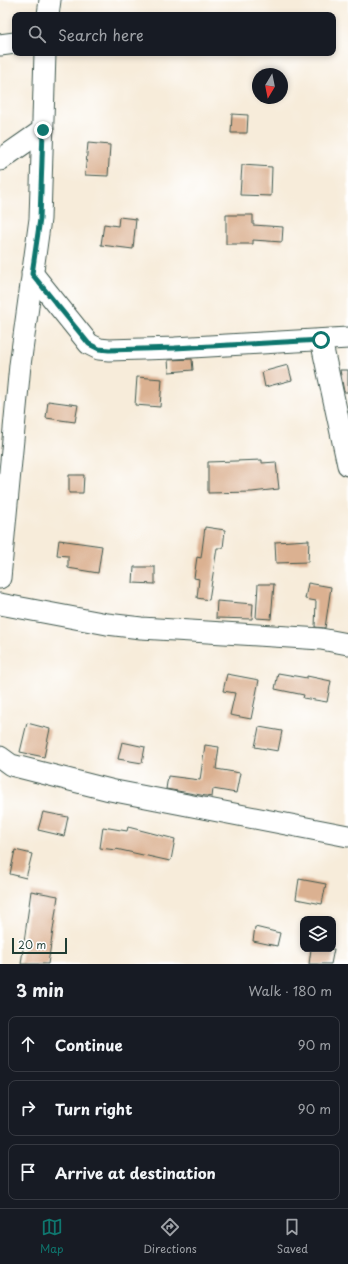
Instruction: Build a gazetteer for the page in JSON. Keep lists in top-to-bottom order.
{
  "scale_bar": "20 m",
  "north": "bottom",
  "page": {
    "search": "Search here",
    "scale": "20 m",
    "heading": ["3 min", "Walk · 180 m"],
    "list": [
      ["Continue", "90 m"],
      ["Turn right", "90 m"],
      "Arrive at destination"
    ],
    "nav": ["Map", "Directions", "Saved"]
  }
}
